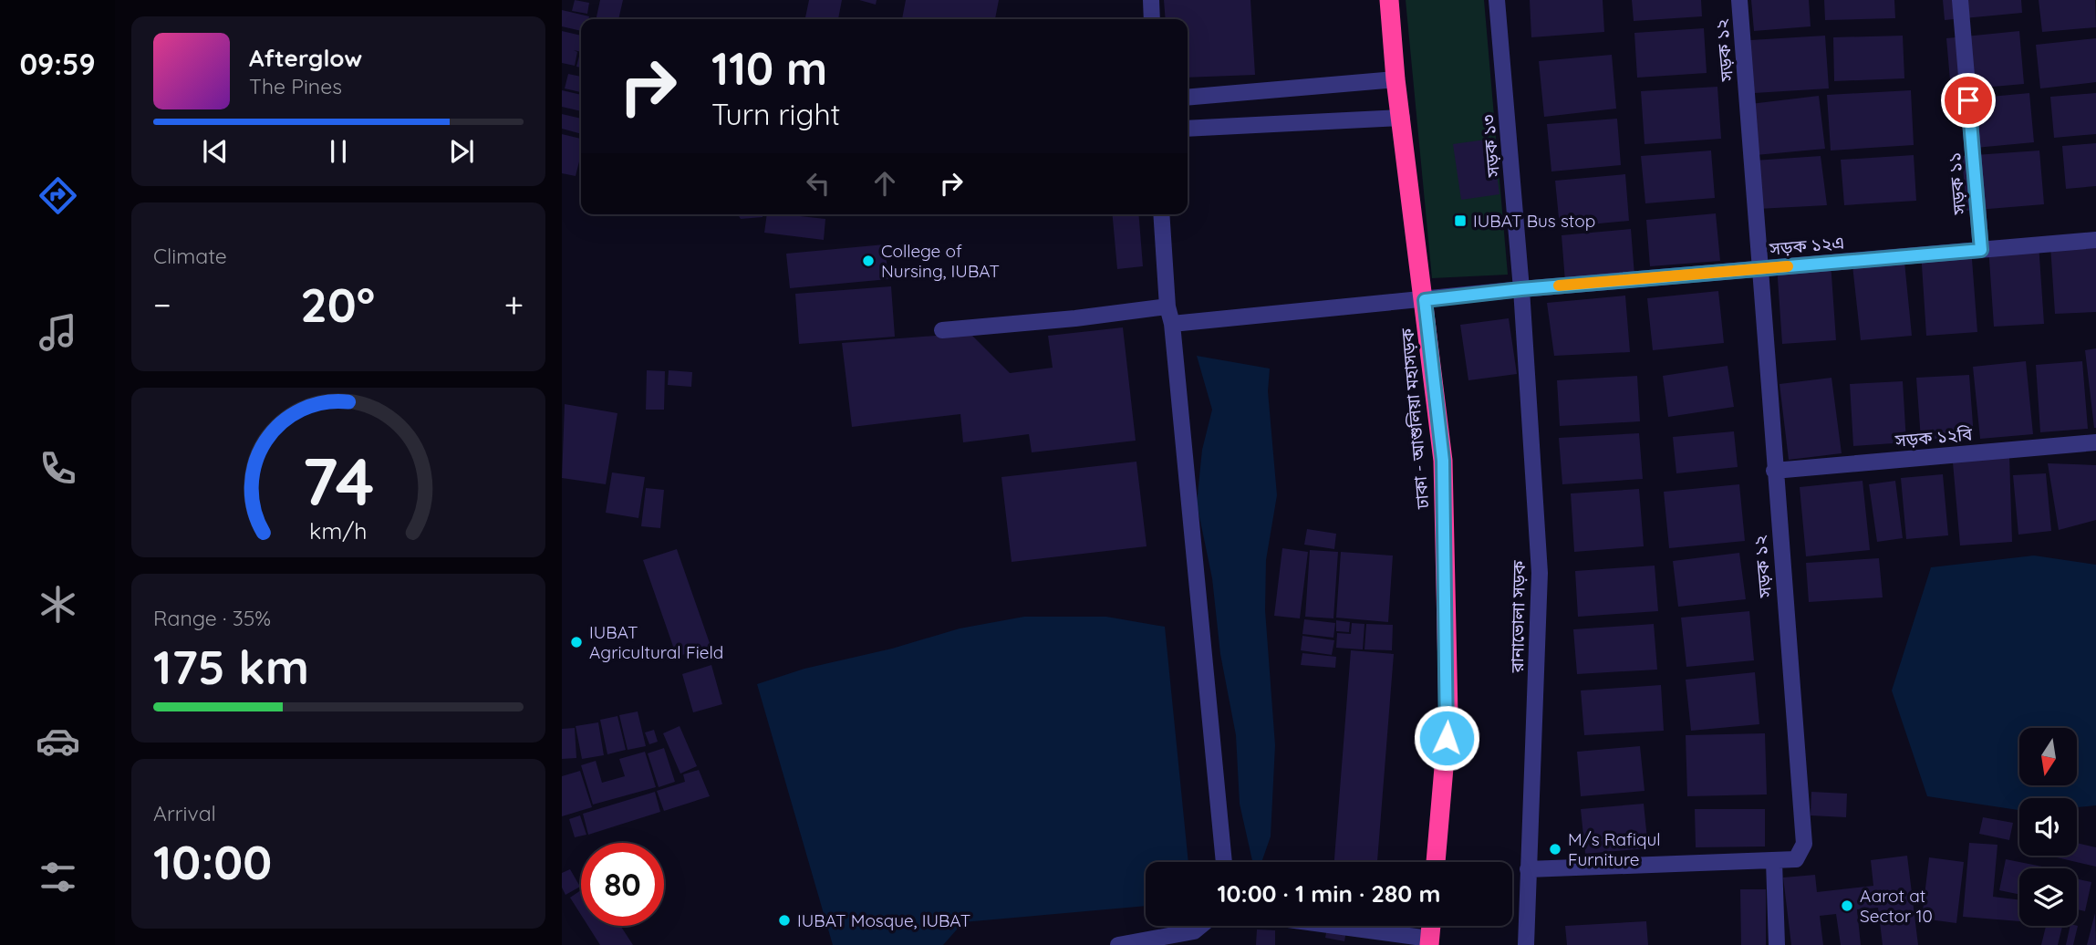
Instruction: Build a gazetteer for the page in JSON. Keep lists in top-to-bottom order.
{
  "streets": {
    "highway": ["ঢাকা - আশুলিয়া মহাসড়ক"],
    "street": [
      "সড়ক ১২",
      "সড়ক ১৩",
      "সড়ক ১১",
      "সড়ক ১২এ",
      "সড়ক ১২বি",
      "রানাভোলা সড়ক"
    ]
  },
  "crossings": [
    ["সড়ক ১২", "সড়ক ১২এ"],
    ["সড়ক ১২", "সড়ক ১২বি"],
    ["সড়ক ১২", "রানাভোলা সড়ক"],
    ["সড়ক ১৩", "সড়ক ১২এ"],
    ["সড়ক ১৩", "রানাভোলা সড়ক"],
    ["সড়ক ১১", "সড়ক ১২এ"],
    ["সড়ক ১২এ", "ঢাকা - আশুলিয়া মহাসড়ক"],
    ["সড়ক ১২এ", "রানাভোলা সড়ক"]
  ],
  "places": {
    "transit": ["IUBAT Bus stop"],
    "other": [
      "College of Nursing, IUBAT",
      "IUBAT Agricultural Field",
      "M/s Rafiqul Furniture",
      "Aarot at Sector 10",
      "IUBAT Mosque, IUBAT"
    ]
  },
  "north": "bottom",
  "page": {
    "tabs": "09:59",
    "turn": ["110 m", "Turn right"],
    "song": ["Afterglow", "The Pines"],
    "tile": [
      "Climate",
      ["Range · 35%", "175 km"],
      ["Arrival", "10:00"]
    ],
    "heat": ["−", "20°", "+"],
    "limit": "80",
    "trip": "10:00 · 1 min · 280 m",
    "gauge": ["74", "km/h"]
  }
}
